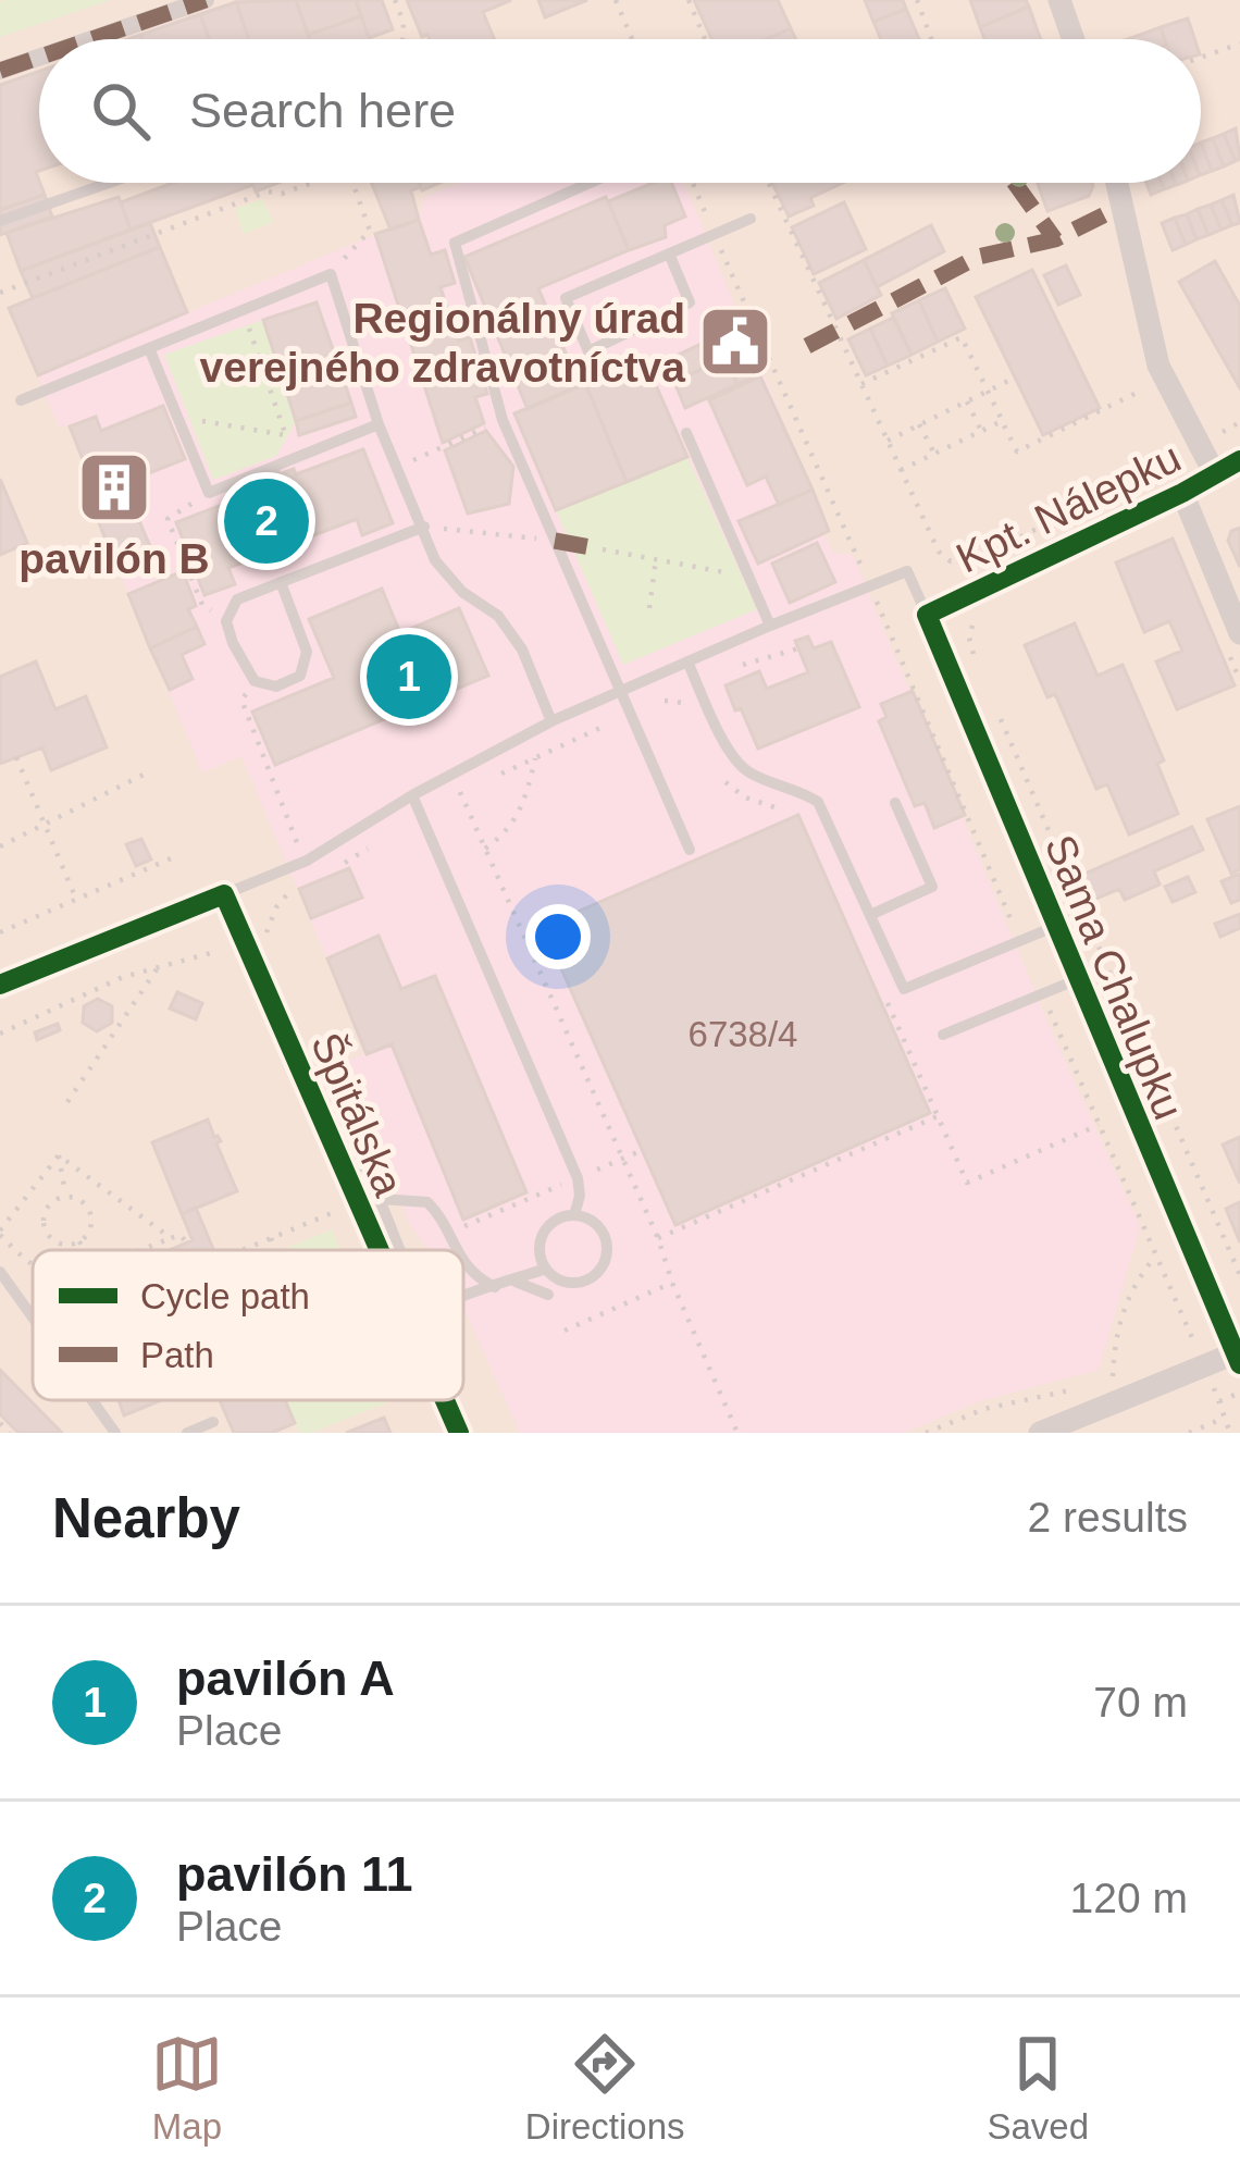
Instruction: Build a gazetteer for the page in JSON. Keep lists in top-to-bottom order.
{
  "streets": {
    "street": ["Kpt. Nálepku", "Sama Chalupku", "Špitálska"]
  },
  "crossings": [
    ["Kpt. Nálepku", "Sama Chalupku"],
    ["Kpt. Nálepku", "Špitálska"]
  ],
  "places": {
    "public building": ["Regionálny úrad verejného zdravotníctva"],
    "building": ["pavilón B"]
  },
  "house_numbers": ["6738/4"],
  "legend": ["Cycle path", "Path"],
  "page": {
    "search": "Search here",
    "pins": ["2", "1"],
    "heading": ["Nearby", "2 results"],
    "list": [
      {
        "mark": "1",
        "name": "pavilón A",
        "note": "Place",
        "value": "70 m"
      },
      {
        "mark": "2",
        "name": "pavilón 11",
        "note": "Place",
        "value": "120 m"
      }
    ],
    "nav": ["Map", "Directions", "Saved"]
  }
}
